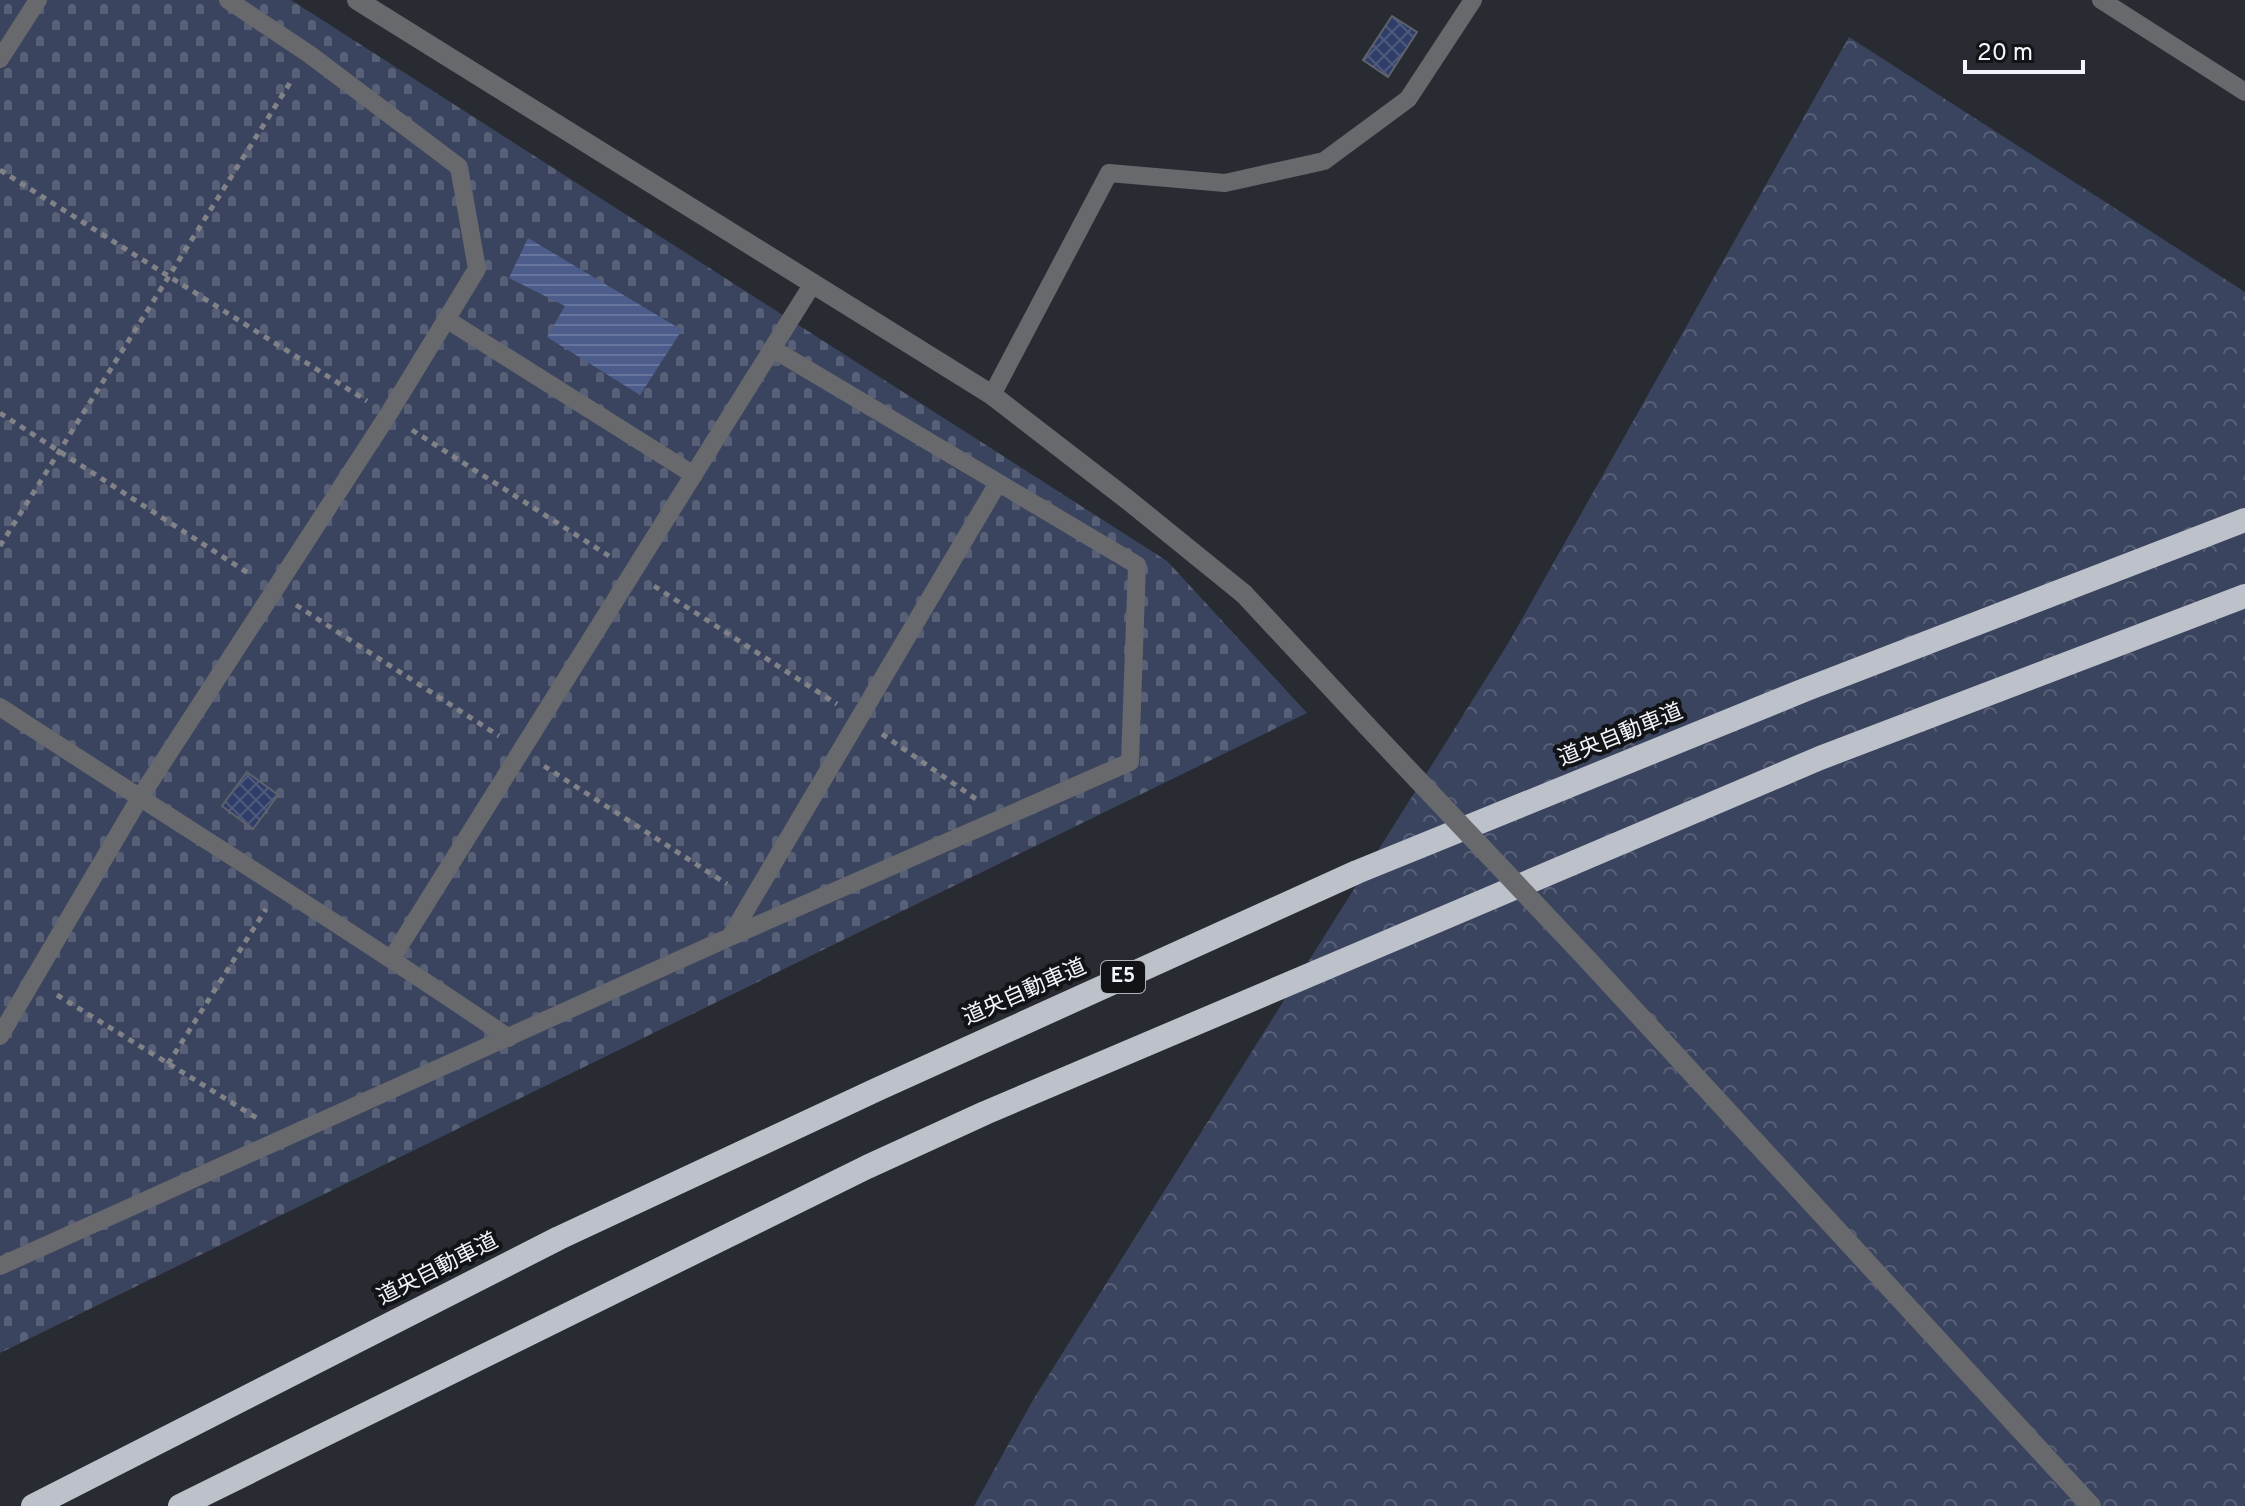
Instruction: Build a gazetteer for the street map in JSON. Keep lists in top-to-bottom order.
{
  "streets": {
    "highway": ["道央自動車道", "E5"]
  },
  "scale_bar": "20 m"
}
